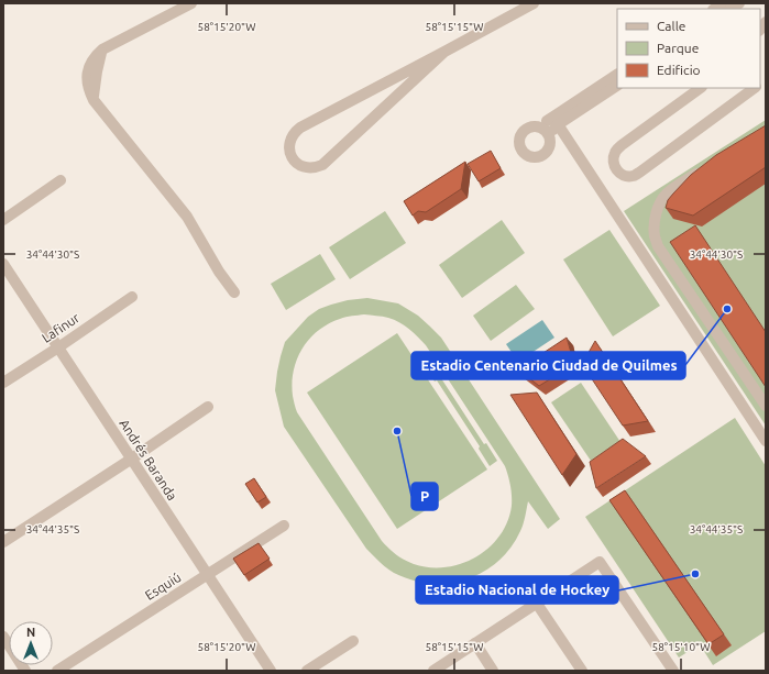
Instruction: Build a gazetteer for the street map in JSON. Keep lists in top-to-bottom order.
{
  "streets": {
    "street": ["Lafinur", "Andrés Baranda", "Esquiú"]
  },
  "crossings": [
    ["Lafinur", "Andrés Baranda"],
    ["Andrés Baranda", "Esquiú"]
  ],
  "places": ["Estadio Centenario Ciudad de Quilmes", "P", "Estadio Nacional de Hockey"],
  "legend": ["Calle", "Parque", "Edificio"],
  "north": "top",
  "coordinates": [
    "58°15'20\"W",
    "58°15'15\"W",
    "34°44'30\"S",
    "34°44'35\"S",
    "58°15'10\"W"
  ]
}
